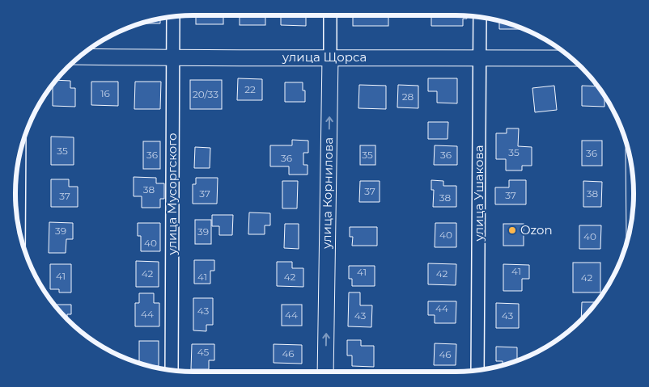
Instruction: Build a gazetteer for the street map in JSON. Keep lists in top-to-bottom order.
{
  "streets": {
    "street": [
      "улица Щорса",
      "улица Корнилова",
      "улица Ушакова",
      "улица Мусоргского"
    ]
  },
  "crossings": [
    ["улица Щорса", "улица Корнилова"],
    ["улица Щорса", "улица Ушакова"],
    ["улица Щорса", "улица Мусоргского"]
  ],
  "one_way": ["улица Корнилова"],
  "places": ["Ozon"],
  "house_numbers": [
    "22",
    "16",
    "20/33",
    "28",
    "35",
    "35",
    "36",
    "36",
    "35",
    "36",
    "36",
    "38",
    "37",
    "37",
    "38",
    "37",
    "37",
    "38",
    "39",
    "39",
    "40",
    "40",
    "40",
    "41",
    "41",
    "42",
    "42",
    "41",
    "41",
    "42",
    "42",
    "44",
    "43",
    "44",
    "44",
    "43",
    "43",
    "45",
    "46",
    "46"
  ]
}
